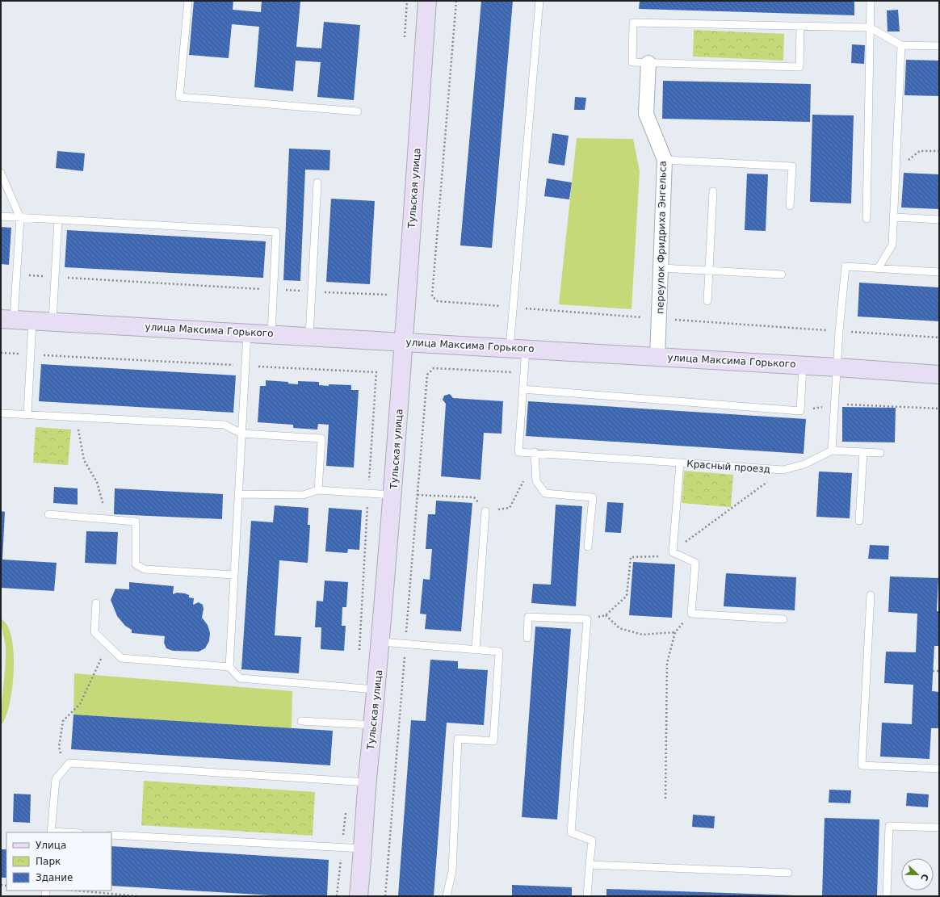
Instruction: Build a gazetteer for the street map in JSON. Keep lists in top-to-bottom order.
{
  "streets": {
    "street": ["Тульская улица", "переулок Фридриха Энгельса", "улица Максима Горького"],
    "lane": ["Красный проезд"]
  },
  "crossings": [
    ["Тульская улица", "улица Максима Горького"],
    ["переулок Фридриха Энгельса", "улица Максима Горького"]
  ],
  "legend": ["Улица", "Парк", "Здание"],
  "north": "right"
}
